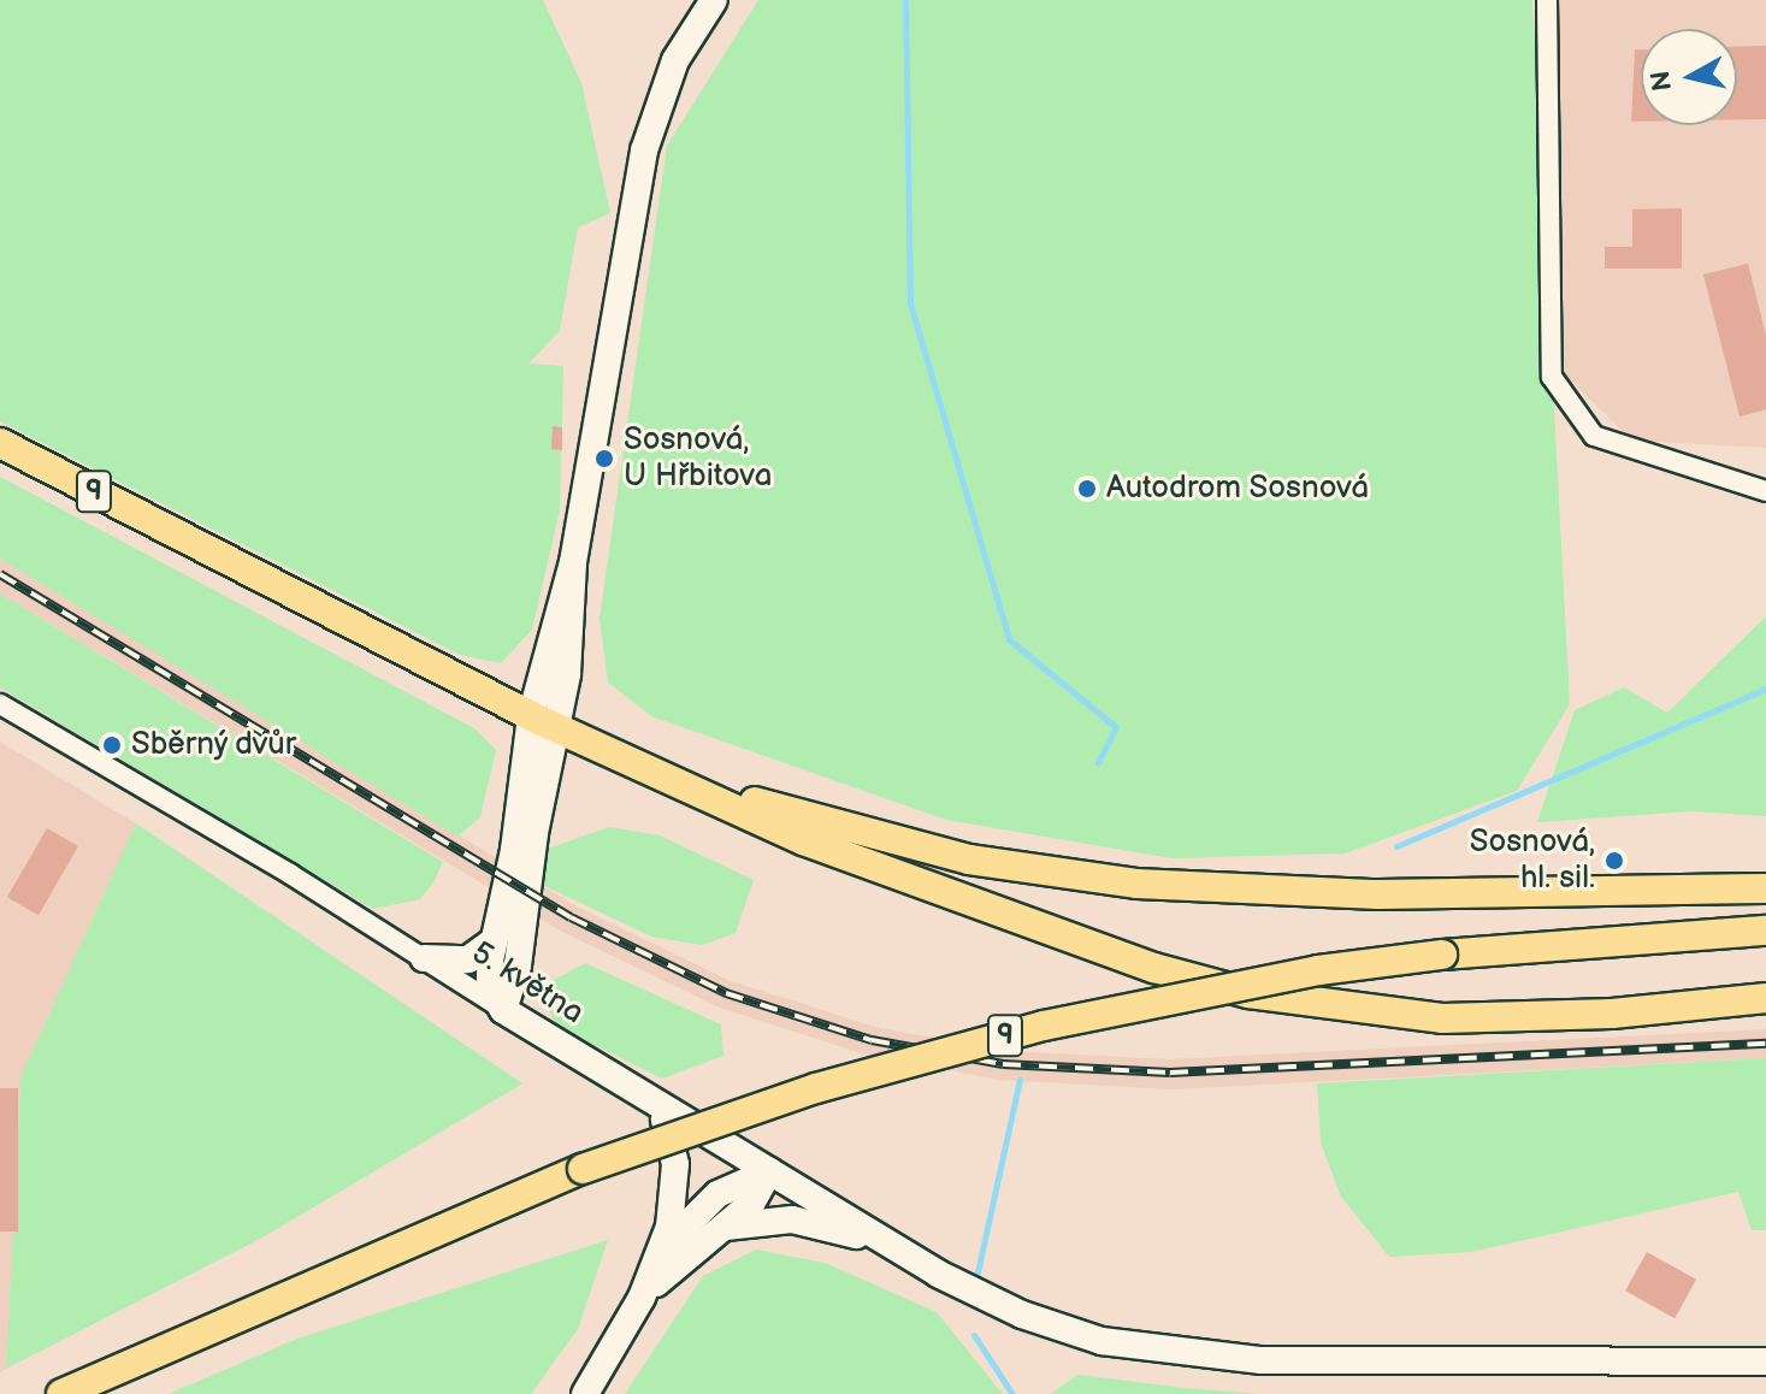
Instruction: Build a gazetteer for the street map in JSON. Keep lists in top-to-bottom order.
{
  "streets": {
    "main road": ["9"],
    "street": ["5. května"]
  },
  "places": [
    "Sosnová, U Hřbitova",
    "Autodrom Sosnová",
    "Sběrný dvůr",
    "Sosnová, hl. sil."
  ],
  "north": "left"
}
